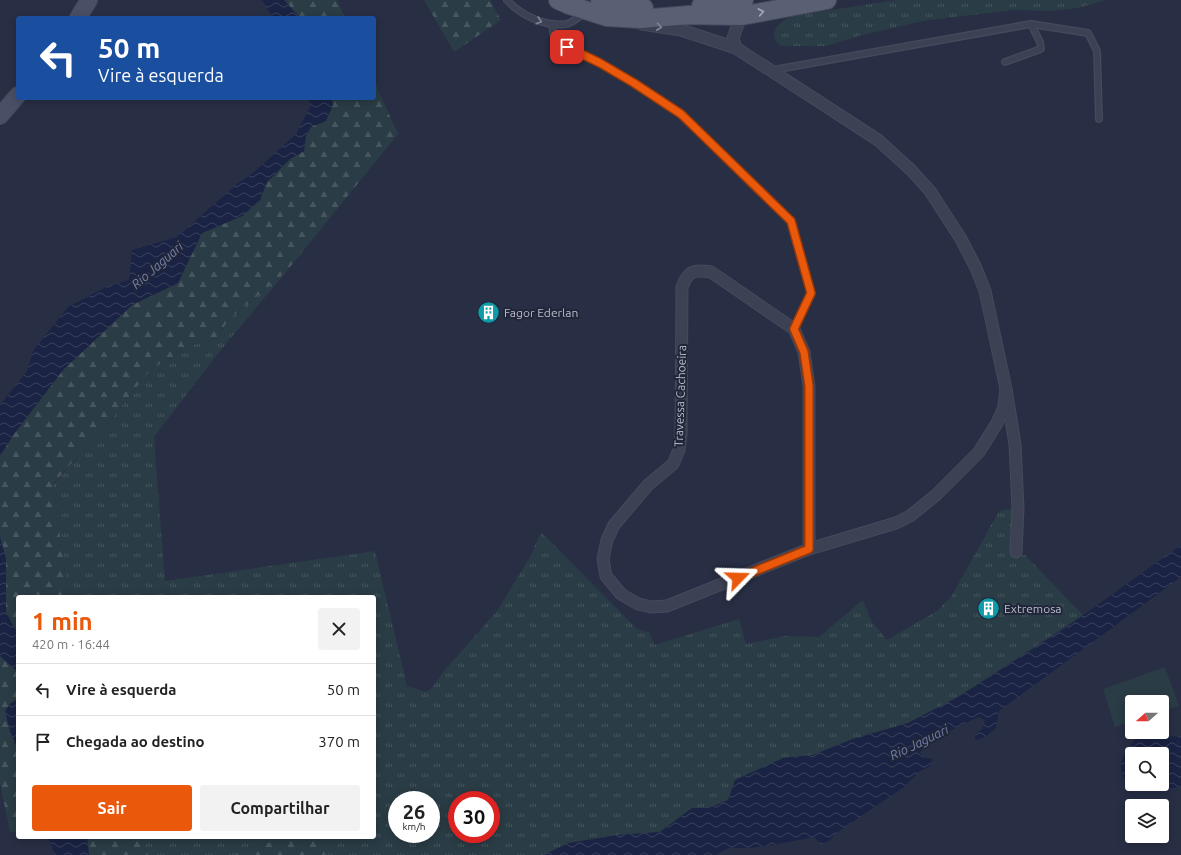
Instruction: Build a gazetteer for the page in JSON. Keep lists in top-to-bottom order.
{
  "streets": {
    "street": ["Travessa Cachoeira"]
  },
  "water": ["Rio Jaguari"],
  "places": {
    "building": ["Fagor Ederlan", "Extremosa"]
  },
  "north": "left",
  "page": {
    "turn": ["50 m", "Vire à esquerda"],
    "heading": ["1 min", "420 m · 16:44"],
    "list": [
      {
        "name": "Vire à esquerda",
        "value": "50 m"
      },
      {
        "name": "Chegada ao destino",
        "value": "370 m"
      }
    ],
    "buttons": ["Sair", "Compartilhar"],
    "speed": "26 km/h",
    "limit": "30"
  }
}
